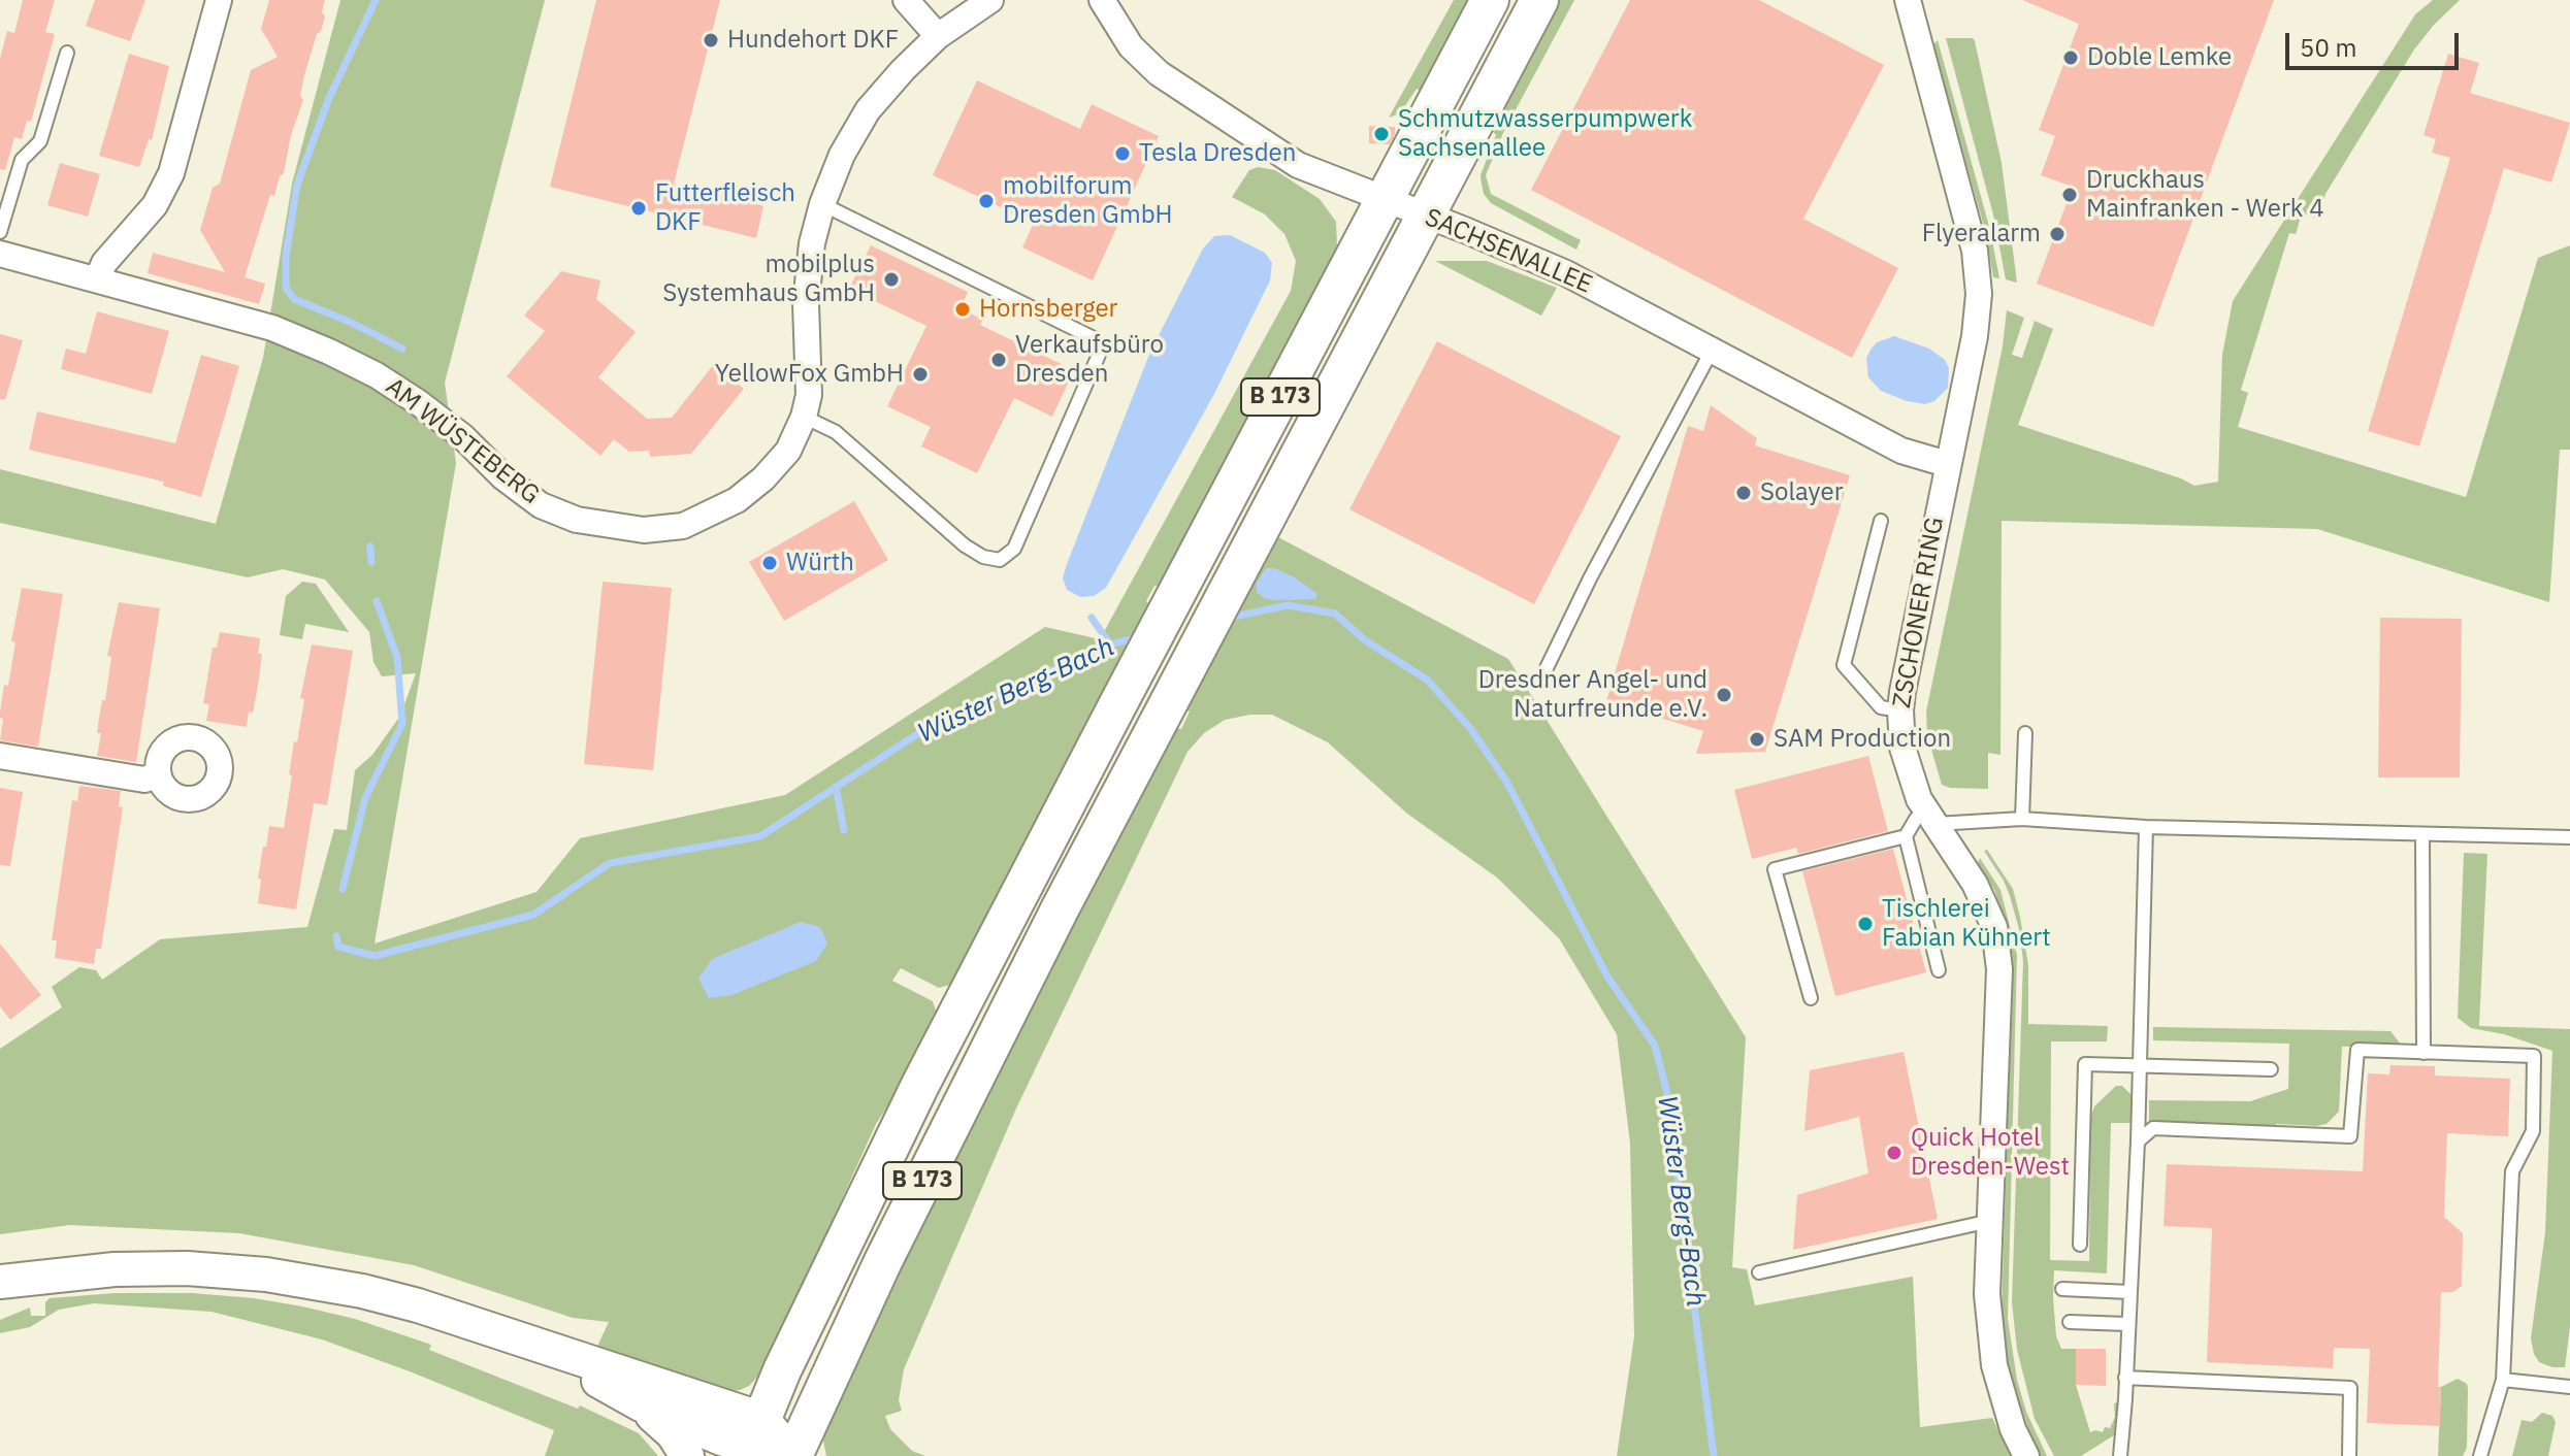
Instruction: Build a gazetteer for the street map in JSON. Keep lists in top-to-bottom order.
{
  "streets": {
    "main road": ["B 173"],
    "street": ["SACHSENALLEE", "AM WÜSTEBERG", "ZSCHONER RING"]
  },
  "crossings": [
    ["SACHSENALLEE", "B 173"],
    ["SACHSENALLEE", "ZSCHONER RING"]
  ],
  "water": ["Wüster Berg-Bach"],
  "places": [
    "Hundehort DKF",
    "Doble Lemke",
    "Schmutzwasserpumpwerk Sachsenallee",
    "Tesla Dresden",
    "Druckhaus Mainfranken - Werk 4",
    "mobilforum Dresden GmbH",
    "Futterfleisch DKF",
    "Flyeralarm",
    "mobilplus Systemhaus GmbH",
    "Hornsberger",
    "Verkaufsbüro Dresden",
    "YellowFox GmbH",
    "Solayer",
    "Würth",
    "Dresdner Angel- und Naturfreunde e.V.",
    "SAM Production",
    "Tischlerei Fabian Kühnert",
    "Quick Hotel Dresden-West"
  ],
  "scale_bar": "50 m"
}
